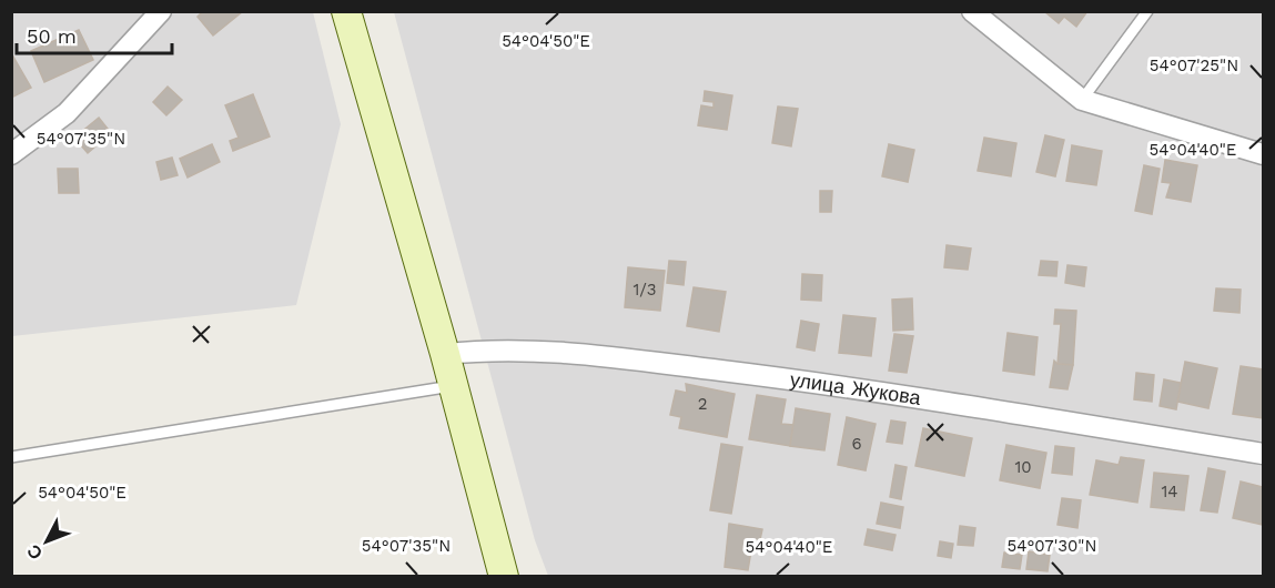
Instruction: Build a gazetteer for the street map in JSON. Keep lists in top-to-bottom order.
{
  "streets": {
    "street": ["улица Жукова"]
  },
  "house_numbers": [
    "1/3",
    "2",
    "6",
    "10",
    "14"
  ],
  "scale_bar": "50 m",
  "north": "bottom left",
  "coordinates": [
    "54°04'50\"E",
    "54°07'25\"N",
    "54°07'35\"N",
    "54°04'40\"E",
    "54°07'30\"N"
  ]
}
